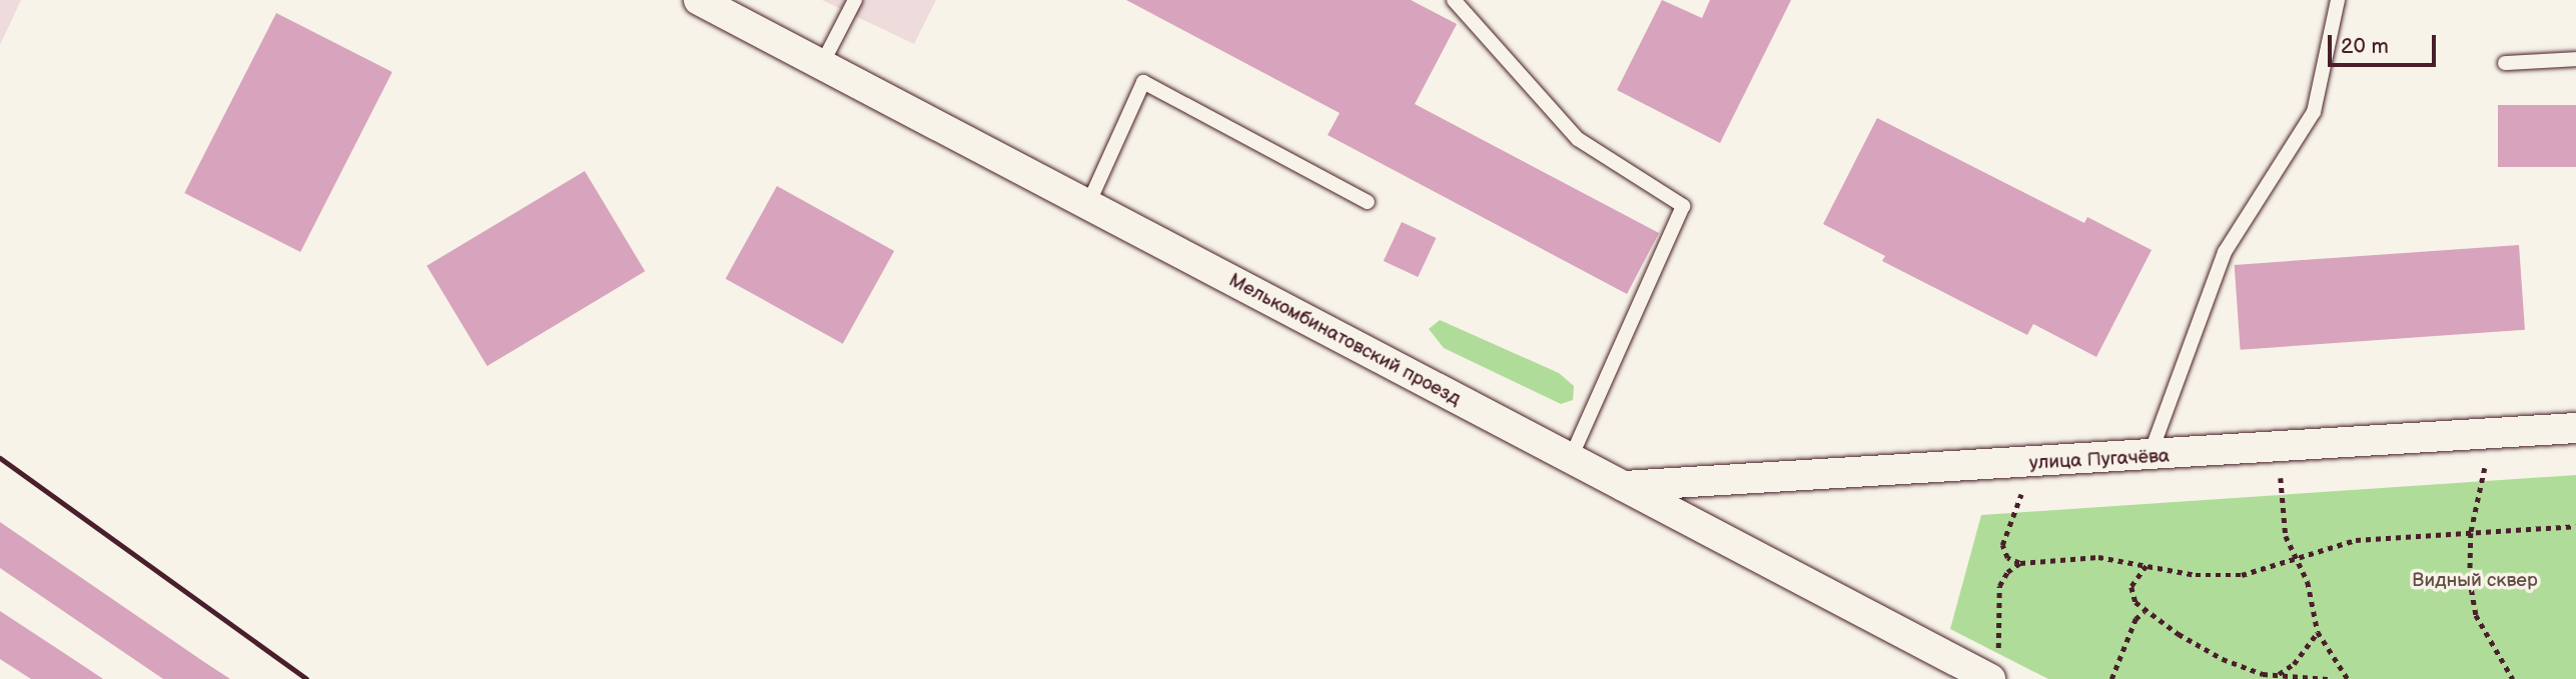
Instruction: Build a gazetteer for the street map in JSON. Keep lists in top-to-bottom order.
{
  "streets": {
    "street": ["Мелькомбинатовский проезд", "улица Пугачёва"]
  },
  "crossings": [
    ["Мелькомбинатовский проезд", "улица Пугачёва"]
  ],
  "parks": ["Видный сквер"],
  "scale_bar": "20 m"
}
